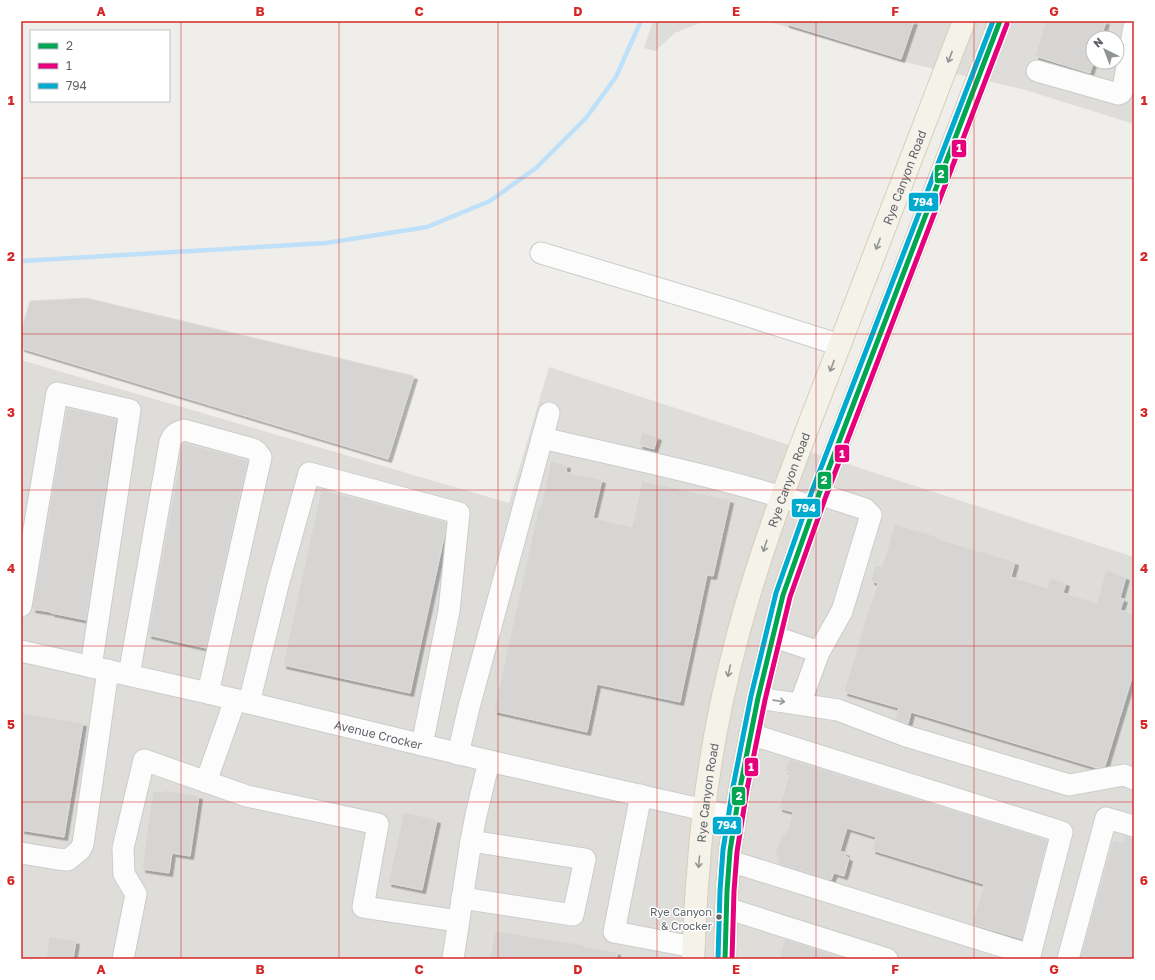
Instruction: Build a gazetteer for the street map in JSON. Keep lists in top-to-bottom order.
{
  "streets": {
    "main road": ["Rye Canyon Road"],
    "street": ["Avenue Crocker"]
  },
  "crossings": [
    ["Rye Canyon Road", "Avenue Crocker"]
  ],
  "places": ["Rye Canyon & Crocker"],
  "lines": ["transit line 2", "transit line 794", "transit line 1"],
  "legend": ["2", "1", "794"],
  "north": "top left",
  "grid": {
    "columns": [
      "A",
      "B",
      "C",
      "D",
      "E",
      "F",
      "G"
    ],
    "rows": [
      "1",
      "2",
      "3",
      "4",
      "5",
      "6"
    ]
  }
}
